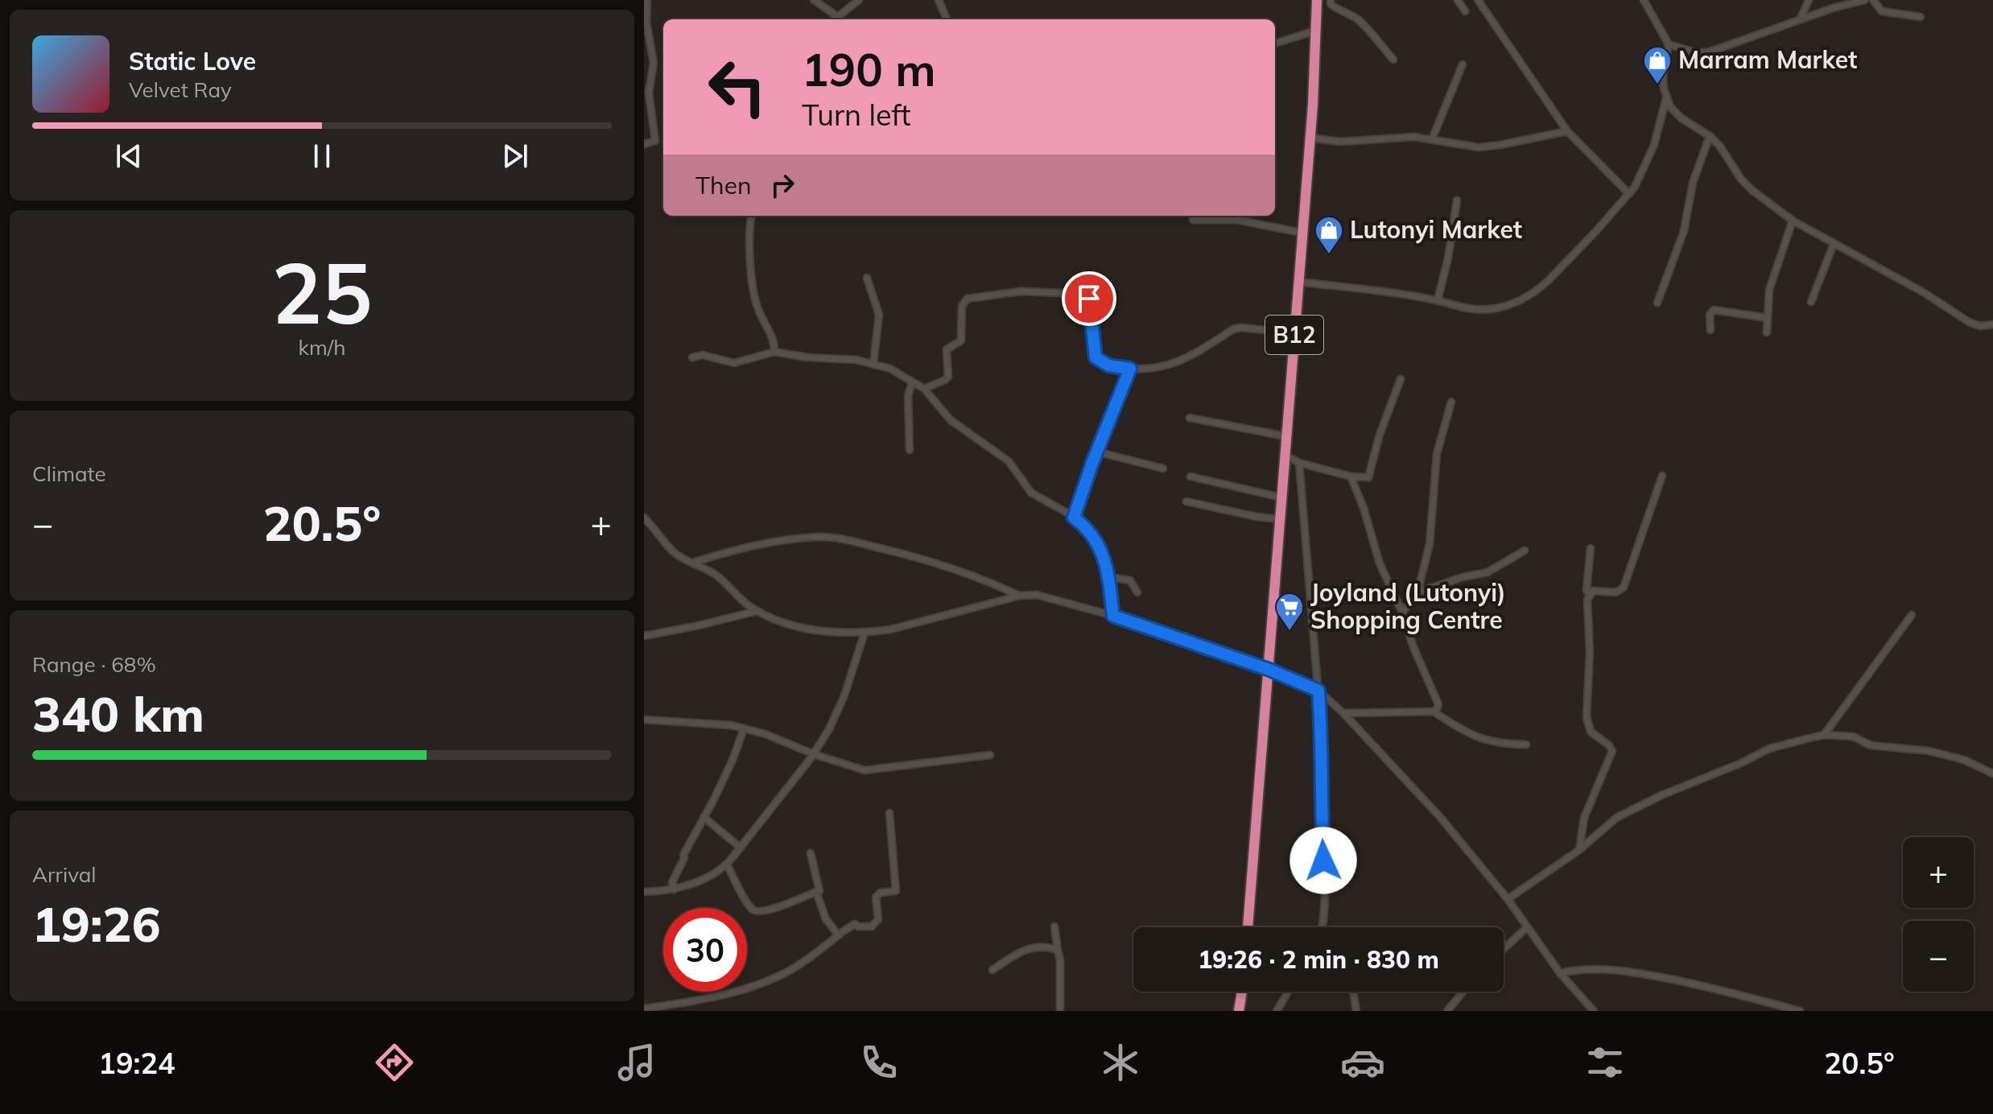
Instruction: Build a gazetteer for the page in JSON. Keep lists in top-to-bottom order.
{
  "streets": {
    "highway": ["B12"]
  },
  "places": {
    "shop": ["Marram Market", "Lutonyi Market"],
    "supermarket": ["Joyland (Lutonyi) Shopping Centre"]
  },
  "page": {
    "turn": ["190 m", "Turn left"],
    "song": ["Static Love", "Velvet Ray"],
    "then": "Then",
    "tile": [
      ["25", "km/h"],
      "Climate",
      ["Range · 68%", "340 km"],
      ["Arrival", "19:26"]
    ],
    "heat": ["−", "20.5°", "+"],
    "map_buttons": ["+", "−"],
    "limit": "30",
    "trip": "19:26 · 2 min · 830 m",
    "tabs": ["19:24", "20.5°"]
  }
}
